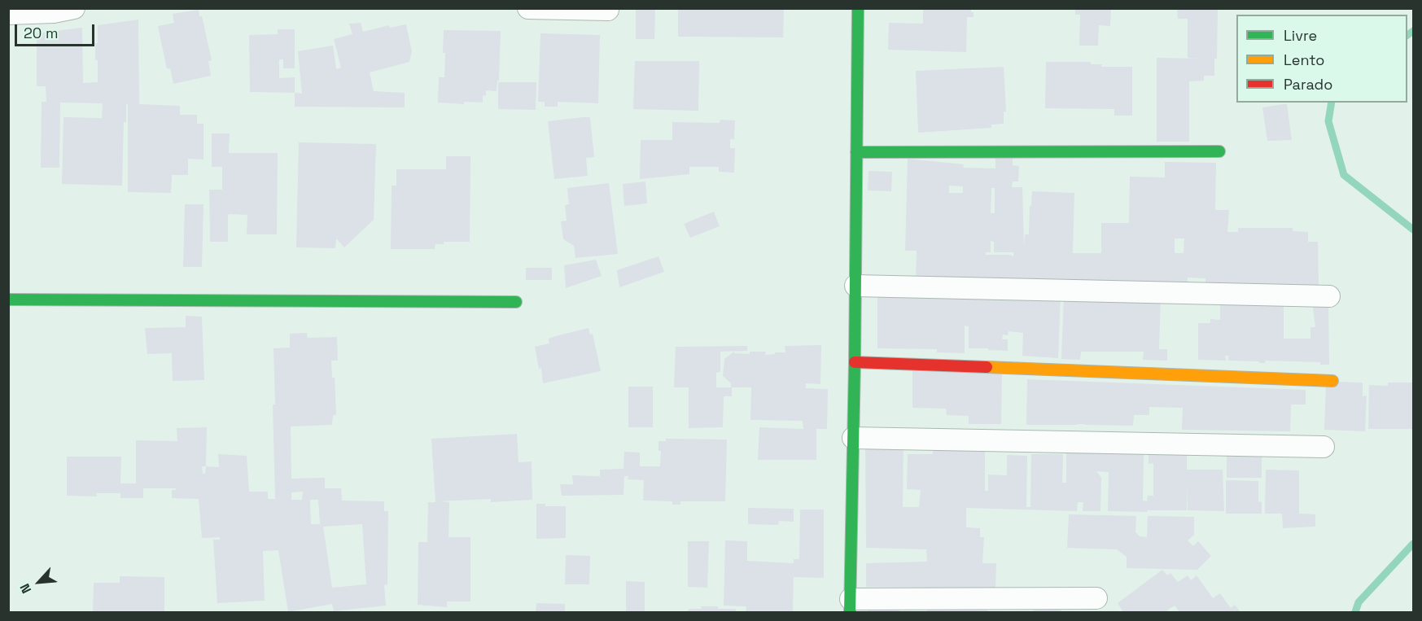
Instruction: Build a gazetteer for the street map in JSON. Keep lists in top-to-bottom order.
{
  "legend": ["Livre", "Lento", "Parado"],
  "scale_bar": "20 m",
  "north": "bottom left"
}
